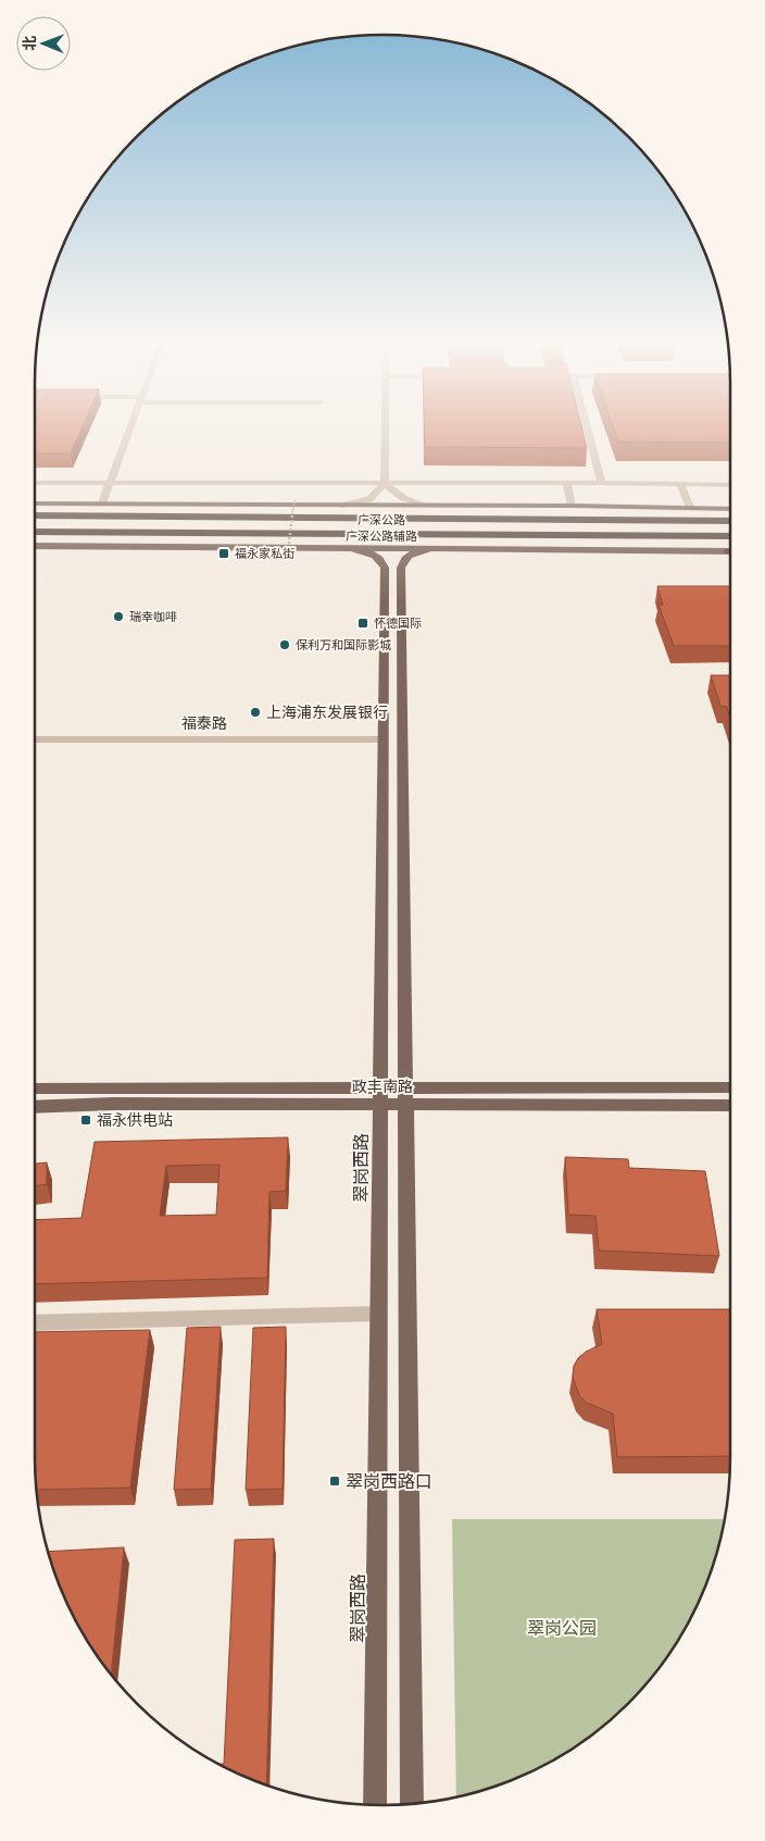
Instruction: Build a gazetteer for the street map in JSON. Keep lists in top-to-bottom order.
{
  "streets": {
    "highway": ["广深公路"],
    "main road": ["广深公路辅路", "政丰南路", "翠岗西路"],
    "street": ["福泰路"]
  },
  "crossings": [
    ["广深公路辅路", "翠岗西路"],
    ["福泰路", "翠岗西路"],
    ["政丰南路", "翠岗西路"]
  ],
  "parks": ["翠岗公园"],
  "places": {
    "transit": [
      "福永家私街",
      "怀德国际",
      "福永供电站",
      "翠岗西路口"
    ],
    "other": ["瑞幸咖啡", "保利万和国际影城", "上海浦东发展银行"]
  },
  "north": "left"
}
